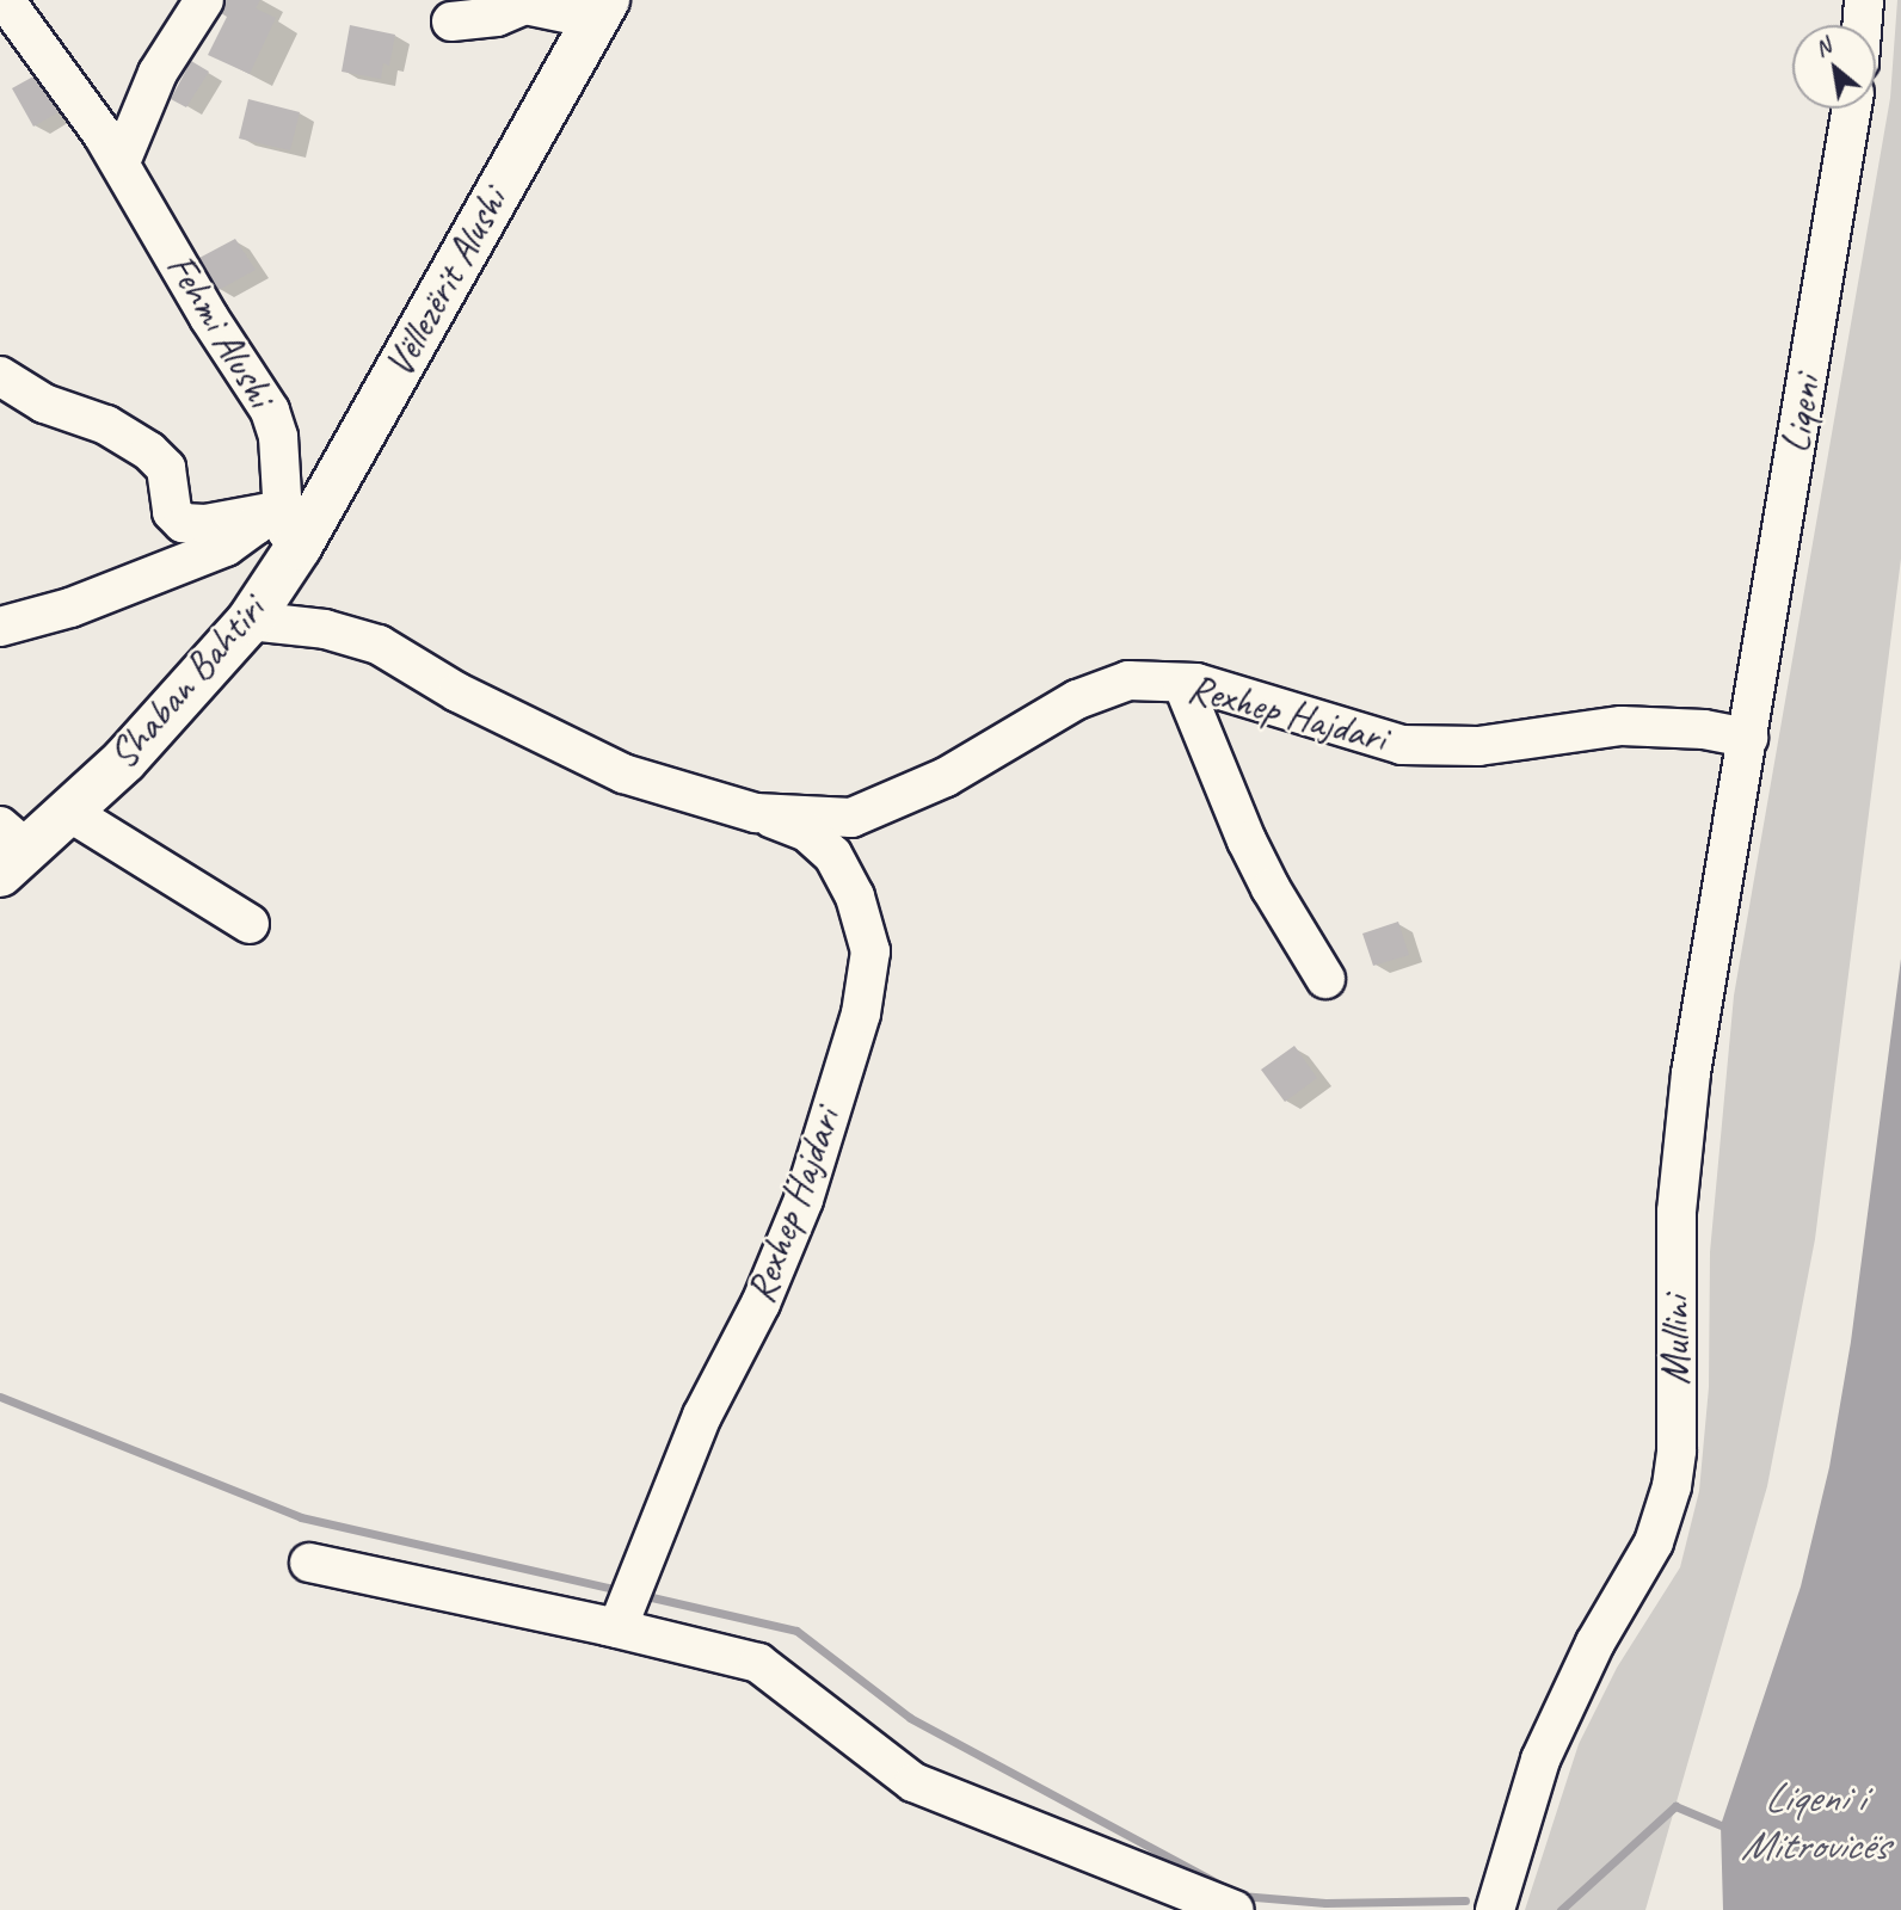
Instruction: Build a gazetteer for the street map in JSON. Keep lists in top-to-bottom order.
{
  "streets": {
    "main road": ["Vëllezërit Alushi", "Shaban Bahtiri"],
    "street": [
      "Fehmi Alushi",
      "Liqeni",
      "Rexhep Hajdari",
      "Mullini"
    ]
  },
  "crossings": [
    ["Vëllezërit Alushi", "Fehmi Alushi"],
    ["Vëllezërit Alushi", "Shaban Bahtiri"],
    ["Fehmi Alushi", "Shaban Bahtiri"],
    ["Liqeni", "Rexhep Hajdari"],
    ["Liqeni", "Mullini"],
    ["Shaban Bahtiri", "Rexhep Hajdari"],
    ["Rexhep Hajdari", "Mullini"]
  ],
  "water": ["Liqeni i Mitrovicës"],
  "north": "top left"
}
